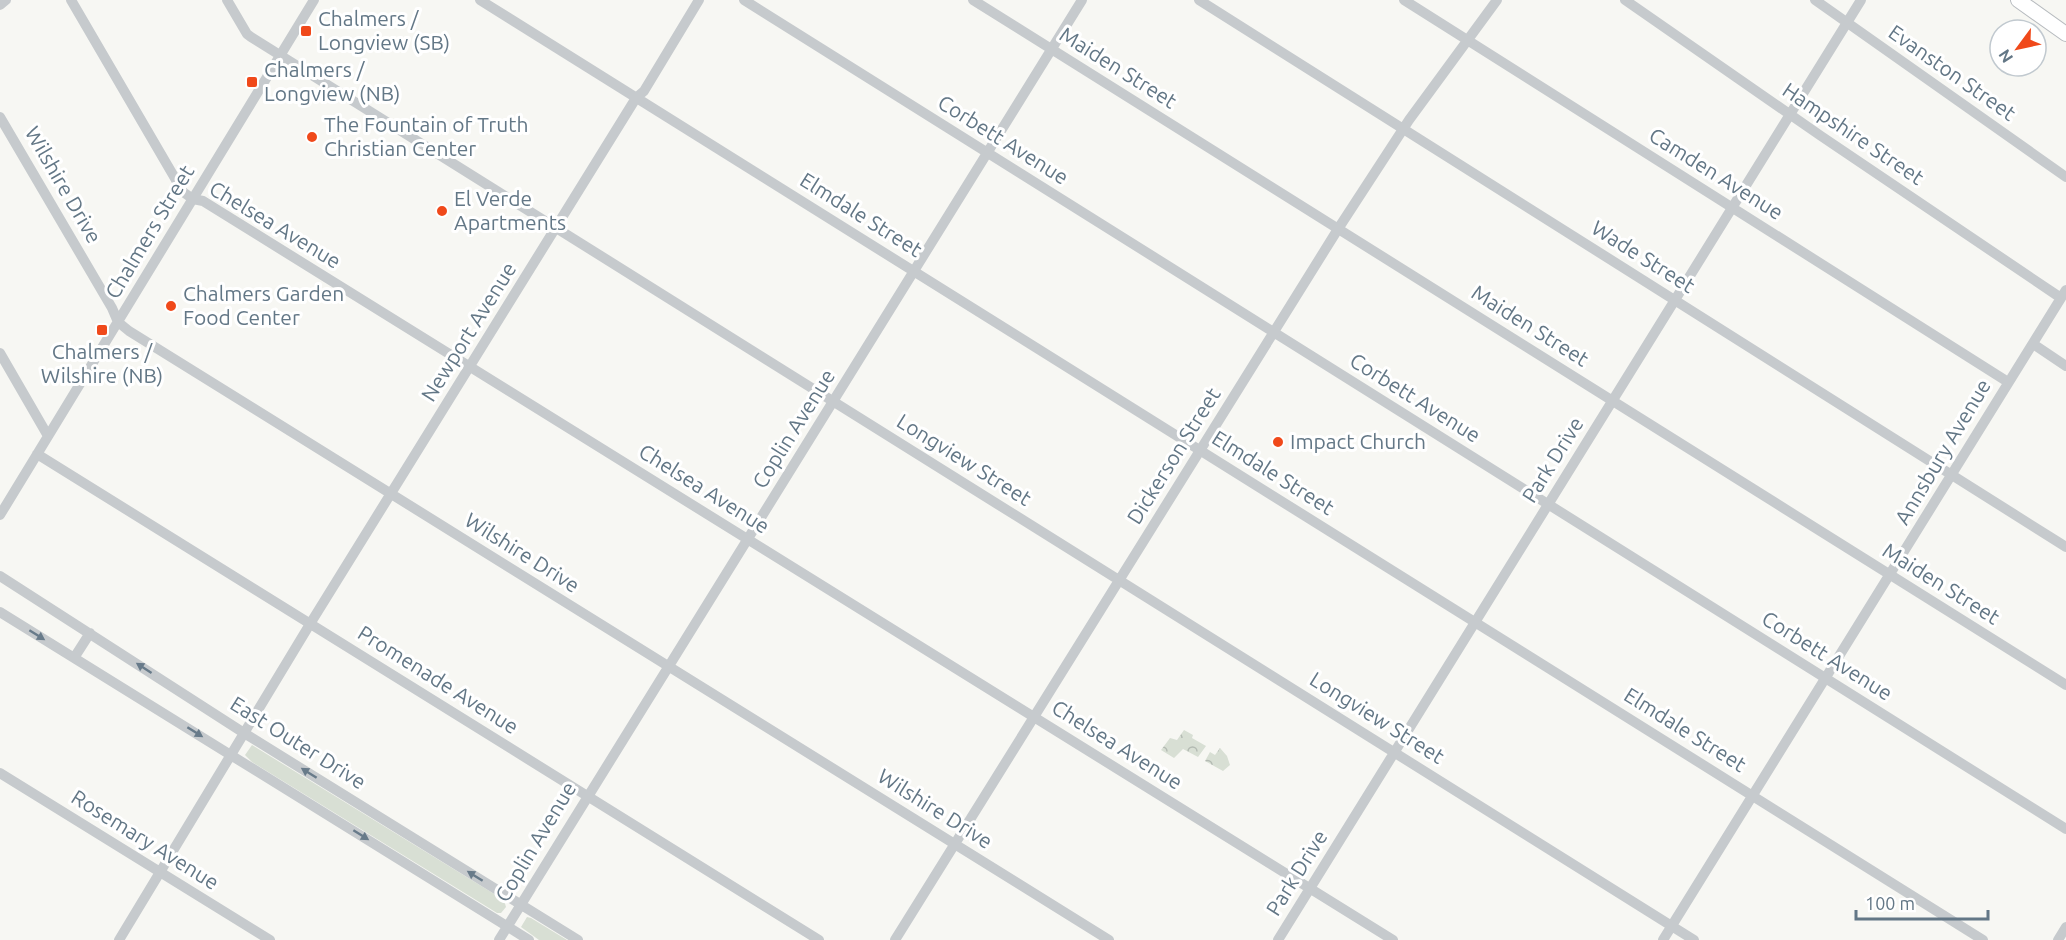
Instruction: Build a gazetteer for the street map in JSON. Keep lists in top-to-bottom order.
{
  "streets": {
    "street": [
      "Maiden Street",
      "Evanston Street",
      "Hampshire Street",
      "Corbett Avenue",
      "Camden Avenue",
      "Wilshire Drive",
      "Elmdale Street",
      "Chelsea Avenue",
      "Chalmers Street",
      "Wade Street",
      "Newport Avenue",
      "Coplin Avenue",
      "Annsbury Avenue",
      "Dickerson Street",
      "Longview Street",
      "Park Drive",
      "Promenade Avenue",
      "East Outer Drive",
      "Rosemary Avenue"
    ]
  },
  "crossings": [
    ["Maiden Street", "Coplin Avenue"],
    ["Maiden Street", "Annsbury Avenue"],
    ["Maiden Street", "Dickerson Street"],
    ["Maiden Street", "Park Drive"],
    ["Evanston Street", "Park Drive"],
    ["Hampshire Street", "Annsbury Avenue"],
    ["Hampshire Street", "Park Drive"],
    ["Corbett Avenue", "Coplin Avenue"],
    ["Corbett Avenue", "Annsbury Avenue"],
    ["Corbett Avenue", "Dickerson Street"],
    ["Corbett Avenue", "Park Drive"],
    ["Camden Avenue", "Annsbury Avenue"],
    ["Camden Avenue", "Dickerson Street"],
    ["Camden Avenue", "Park Drive"],
    ["Wilshire Drive", "Chalmers Street"],
    ["Wilshire Drive", "Newport Avenue"],
    ["Wilshire Drive", "Coplin Avenue"],
    ["Wilshire Drive", "Dickerson Street"],
    ["Elmdale Street", "Newport Avenue"],
    ["Elmdale Street", "Coplin Avenue"],
    ["Elmdale Street", "Annsbury Avenue"],
    ["Elmdale Street", "Dickerson Street"],
    ["Elmdale Street", "Park Drive"],
    ["Chelsea Avenue", "Chalmers Street"],
    ["Chelsea Avenue", "Newport Avenue"],
    ["Chelsea Avenue", "Coplin Avenue"],
    ["Chelsea Avenue", "Dickerson Street"],
    ["Chelsea Avenue", "Park Drive"],
    ["Chalmers Street", "Longview Street"],
    ["Chalmers Street", "Promenade Avenue"],
    ["Wade Street", "Annsbury Avenue"],
    ["Wade Street", "Dickerson Street"],
    ["Wade Street", "Park Drive"],
    ["Newport Avenue", "Longview Street"],
    ["Newport Avenue", "Promenade Avenue"],
    ["Newport Avenue", "East Outer Drive"],
    ["Coplin Avenue", "Longview Street"],
    ["Coplin Avenue", "Promenade Avenue"],
    ["Coplin Avenue", "East Outer Drive"],
    ["Annsbury Avenue", "Longview Street"],
    ["Dickerson Street", "Longview Street"],
    ["Longview Street", "Park Drive"]
  ],
  "places": {
    "transit": ["Chalmers / Longview (SB)", "Chalmers / Longview (NB)", "Chalmers / Wilshire (NB)"],
    "other": [
      "The Fountain of Truth Christian Center",
      "El Verde Apartments",
      "Chalmers Garden Food Center",
      "Impact Church"
    ]
  },
  "scale_bar": "100 m",
  "north": "bottom left"
}
